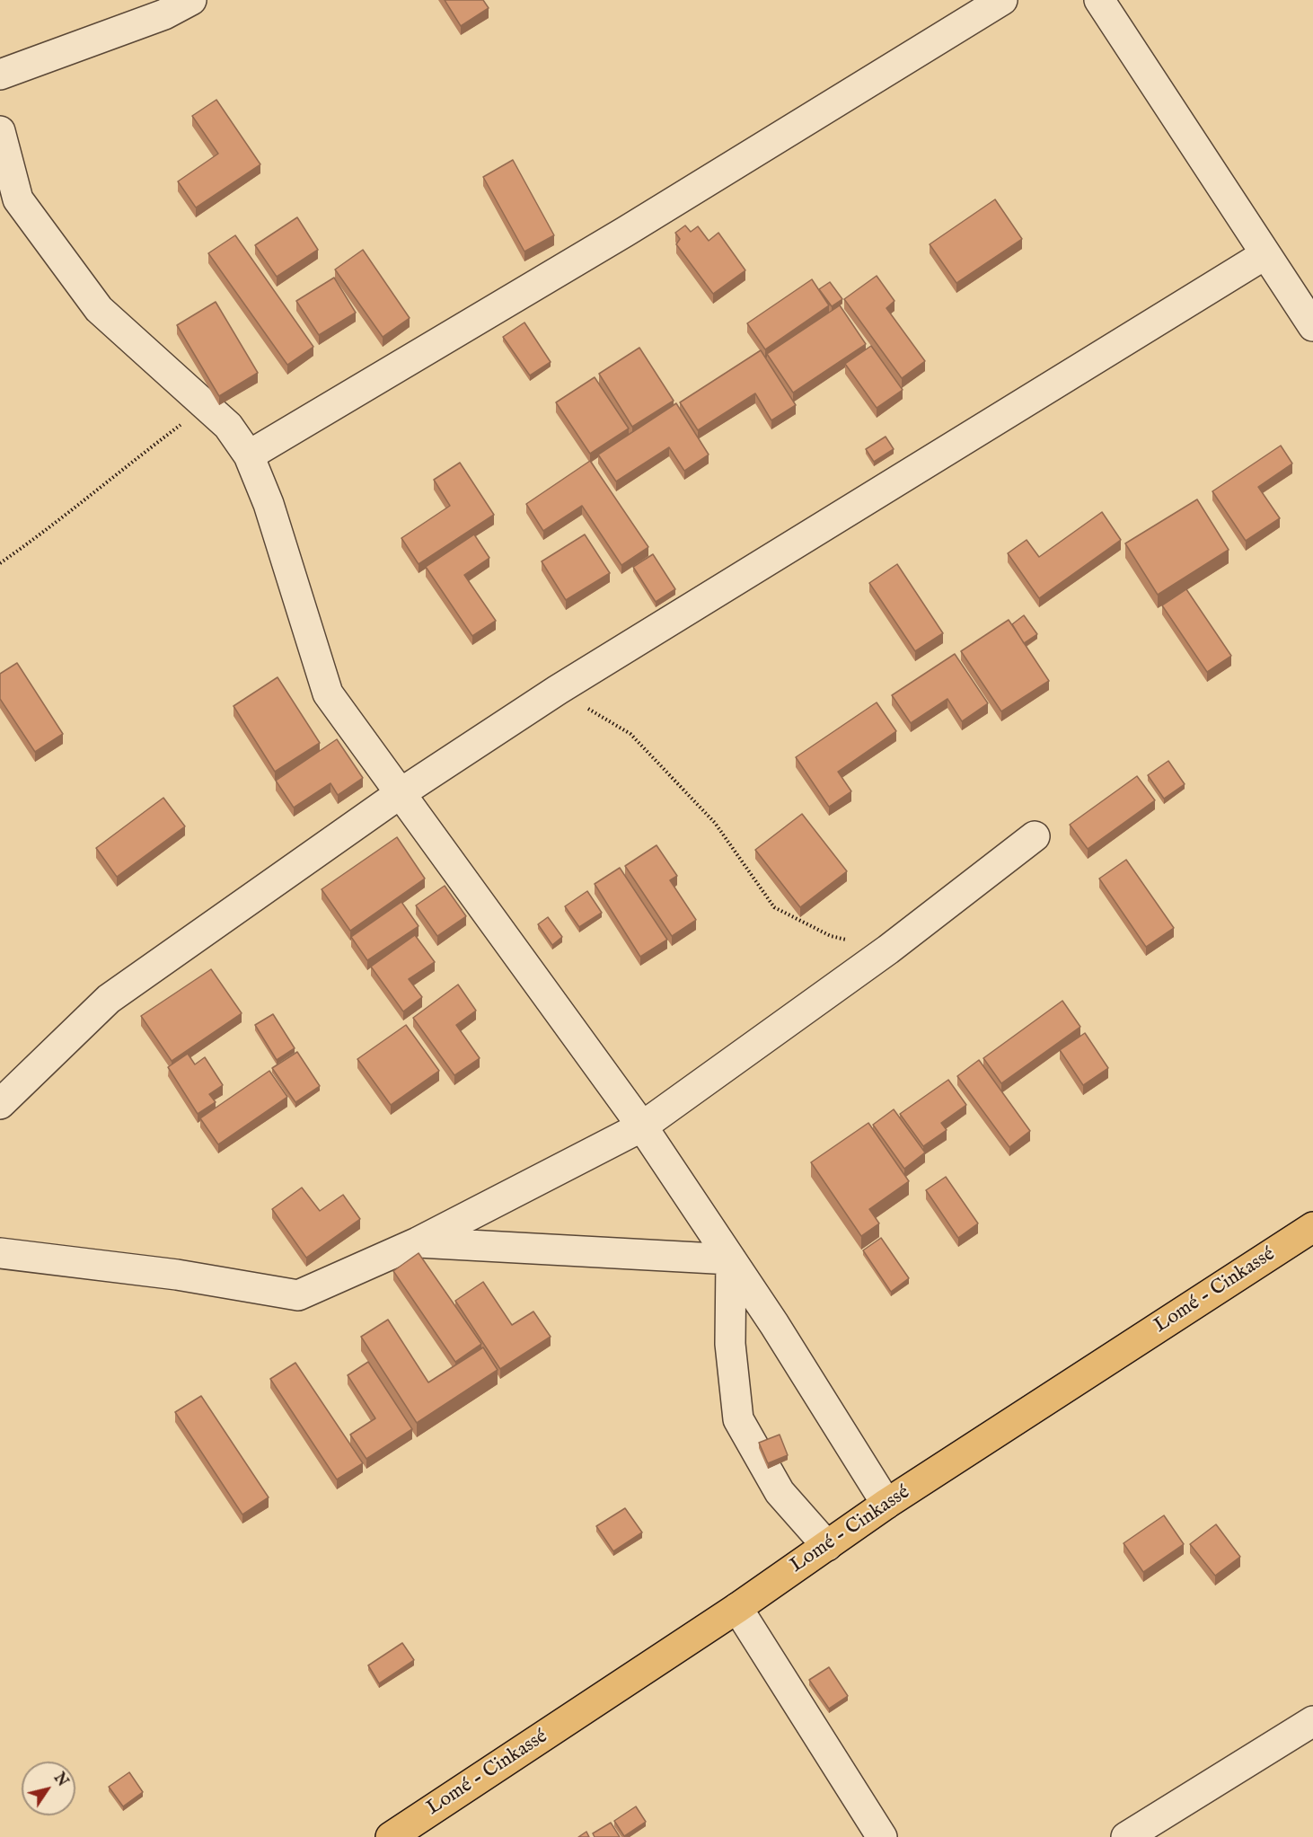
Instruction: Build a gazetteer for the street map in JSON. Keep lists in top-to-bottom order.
{
  "streets": {
    "highway": ["Lomé - Cinkassé"]
  },
  "north": "top right"
}
